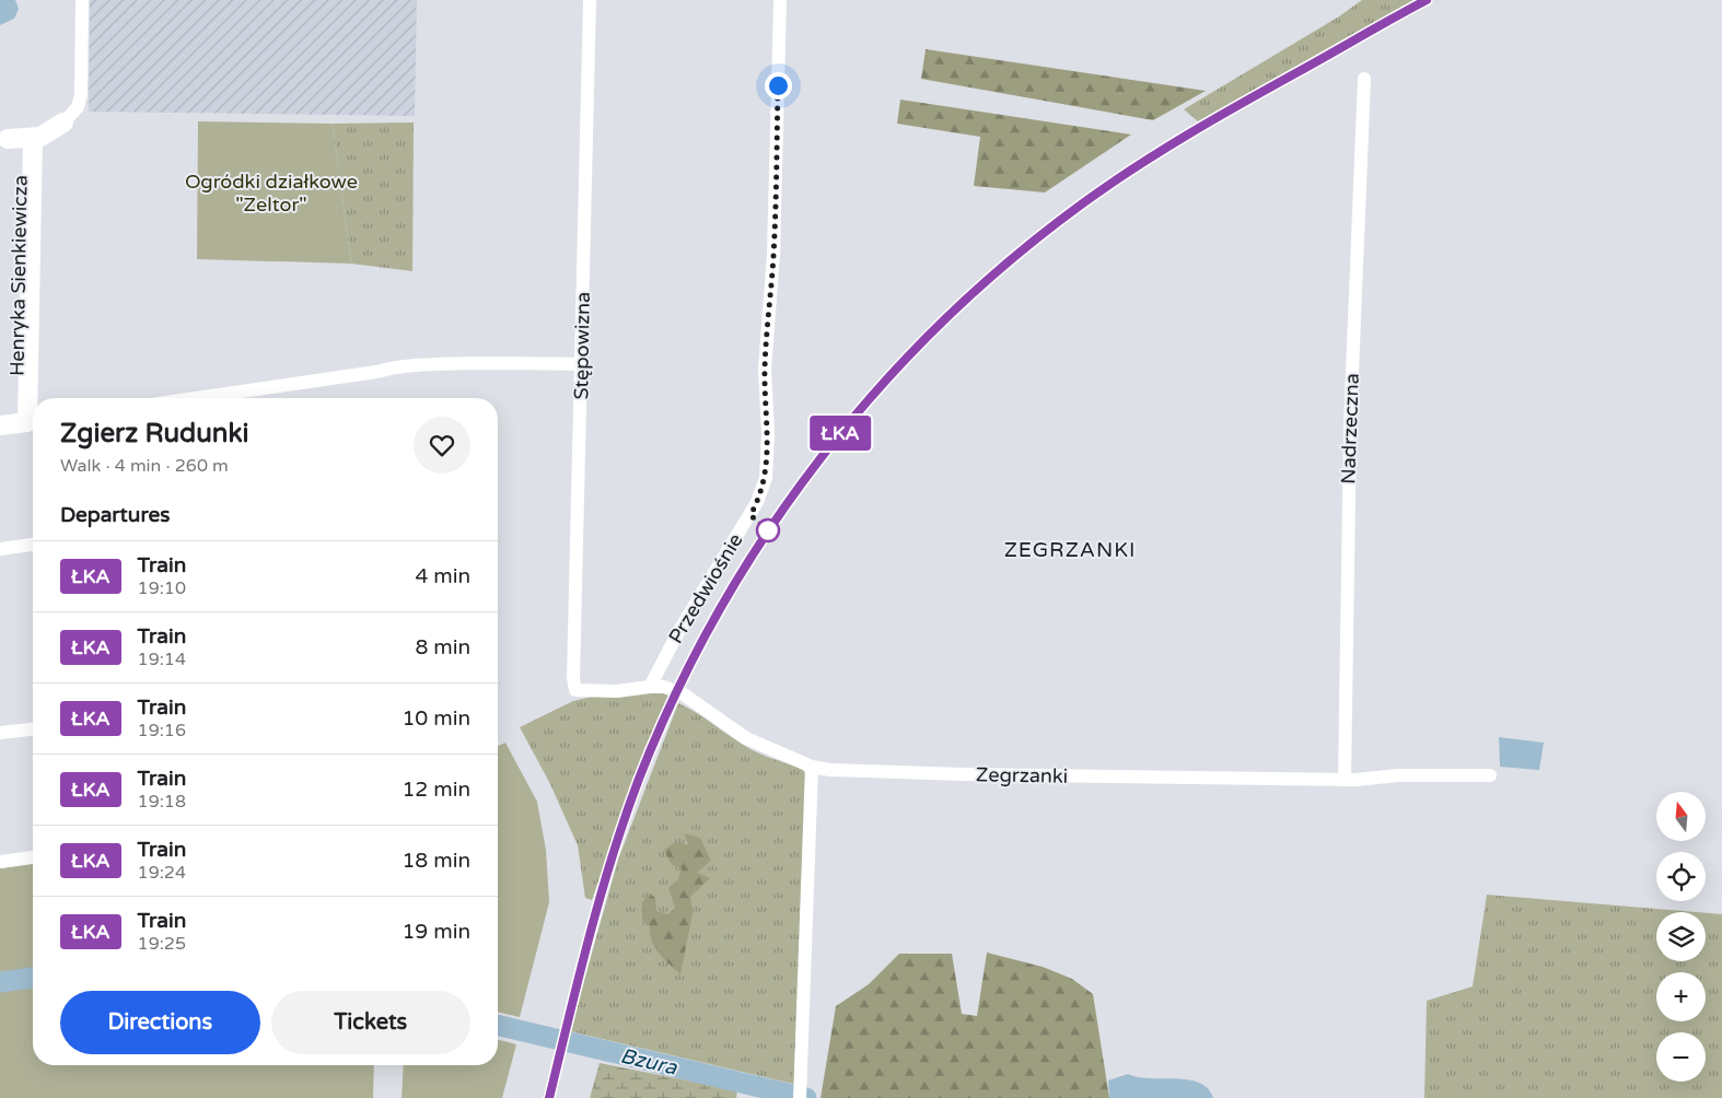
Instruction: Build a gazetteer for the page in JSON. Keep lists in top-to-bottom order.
{
  "streets": {
    "street": [
      "Henryka Sienkiewicza",
      "Stępowizna",
      "Nadrzeczna",
      "Przedwiośnie",
      "Zegrzanki"
    ]
  },
  "crossings": [
    ["Stępowizna", "Zegrzanki"],
    ["Nadrzeczna", "Zegrzanki"],
    ["Przedwiośnie", "Zegrzanki"]
  ],
  "districts": ["ZEGRZANKI"],
  "water": ["Bzura"],
  "parks": ["Ogródki działkowe \"Zeltor\""],
  "north": "top",
  "page": {
    "on_map": "ŁKA",
    "heading": [
      ["Zgierz Rudunki", "Walk · 4 min · 260 m"],
      "Departures"
    ],
    "list": [
      {
        "mark": "ŁKA",
        "name": "Train",
        "note": "19:10",
        "value": "4 min"
      },
      {
        "mark": "ŁKA",
        "name": "Train",
        "note": "19:14",
        "value": "8 min"
      },
      {
        "mark": "ŁKA",
        "name": "Train",
        "note": "19:16",
        "value": "10 min"
      },
      {
        "mark": "ŁKA",
        "name": "Train",
        "note": "19:18",
        "value": "12 min"
      },
      {
        "mark": "ŁKA",
        "name": "Train",
        "note": "19:24",
        "value": "18 min"
      },
      {
        "mark": "ŁKA",
        "name": "Train",
        "note": "19:25",
        "value": "19 min"
      }
    ],
    "map_buttons": ["+", "−"],
    "buttons": ["Directions", "Tickets"]
  }
}
